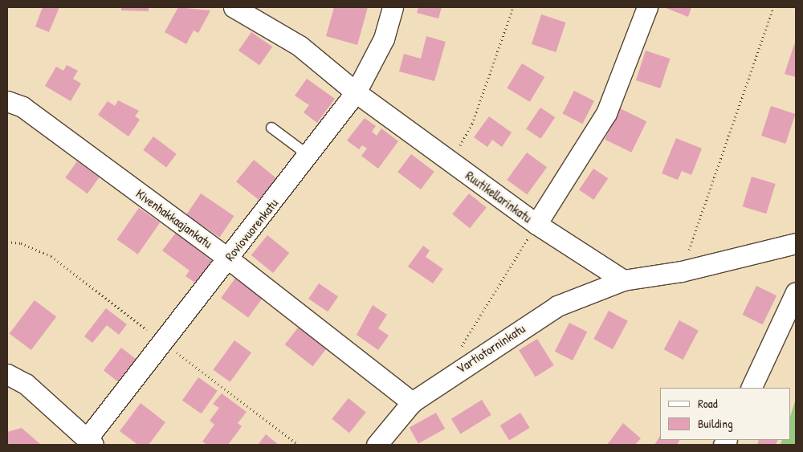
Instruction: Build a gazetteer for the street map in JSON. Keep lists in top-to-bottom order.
{
  "streets": {
    "street": [
      "Ruutikellarinkatu",
      "Kivenhakkaajankatu",
      "Roviovuorenkatu",
      "Vartiotorninkatu"
    ]
  },
  "crossings": [
    ["Ruutikellarinkatu", "Roviovuorenkatu"],
    ["Ruutikellarinkatu", "Vartiotorninkatu"],
    ["Kivenhakkaajankatu", "Roviovuorenkatu"],
    ["Kivenhakkaajankatu", "Vartiotorninkatu"]
  ],
  "legend": ["Road", "Building"]
}
